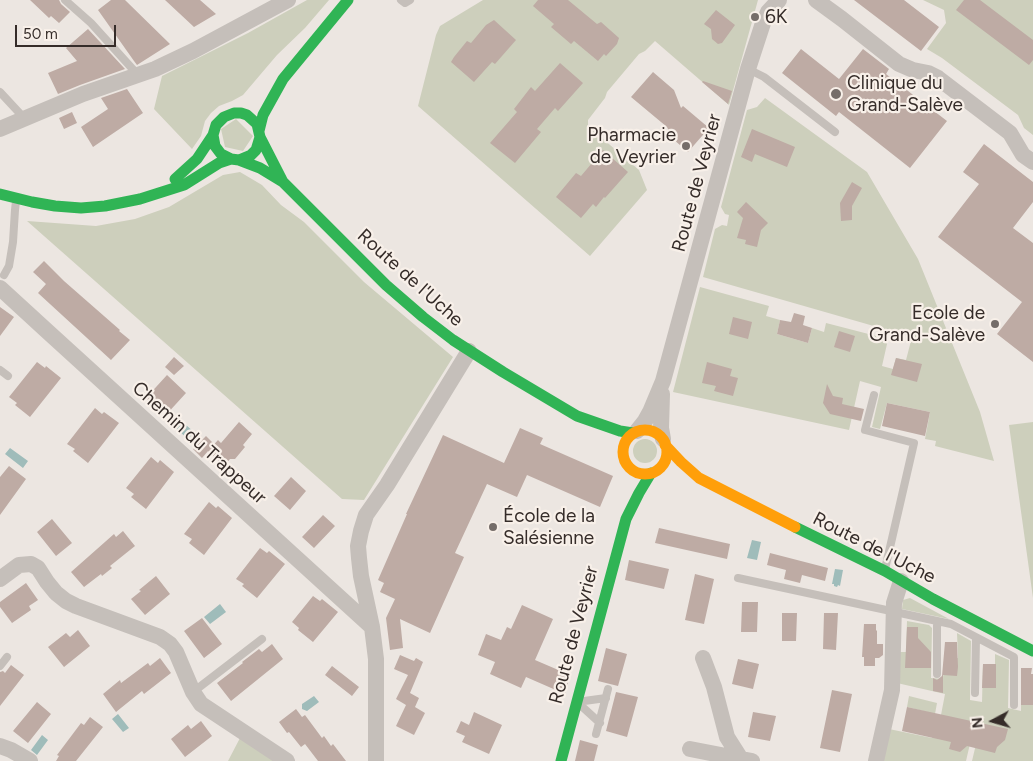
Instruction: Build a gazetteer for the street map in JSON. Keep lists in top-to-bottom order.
{
  "streets": {
    "street": ["Route de Veyrier", "Route de l'Uche", "Chemin du Trappeur"]
  },
  "crossings": [
    ["Route de Veyrier", "Route de l'Uche"]
  ],
  "places": [
    "6K",
    "Clinique du Grand-Salève",
    "Pharmacie de Veyrier",
    "Ecole de Grand-Salève",
    "École de la Salésienne"
  ],
  "scale_bar": "50 m",
  "north": "left"
}
